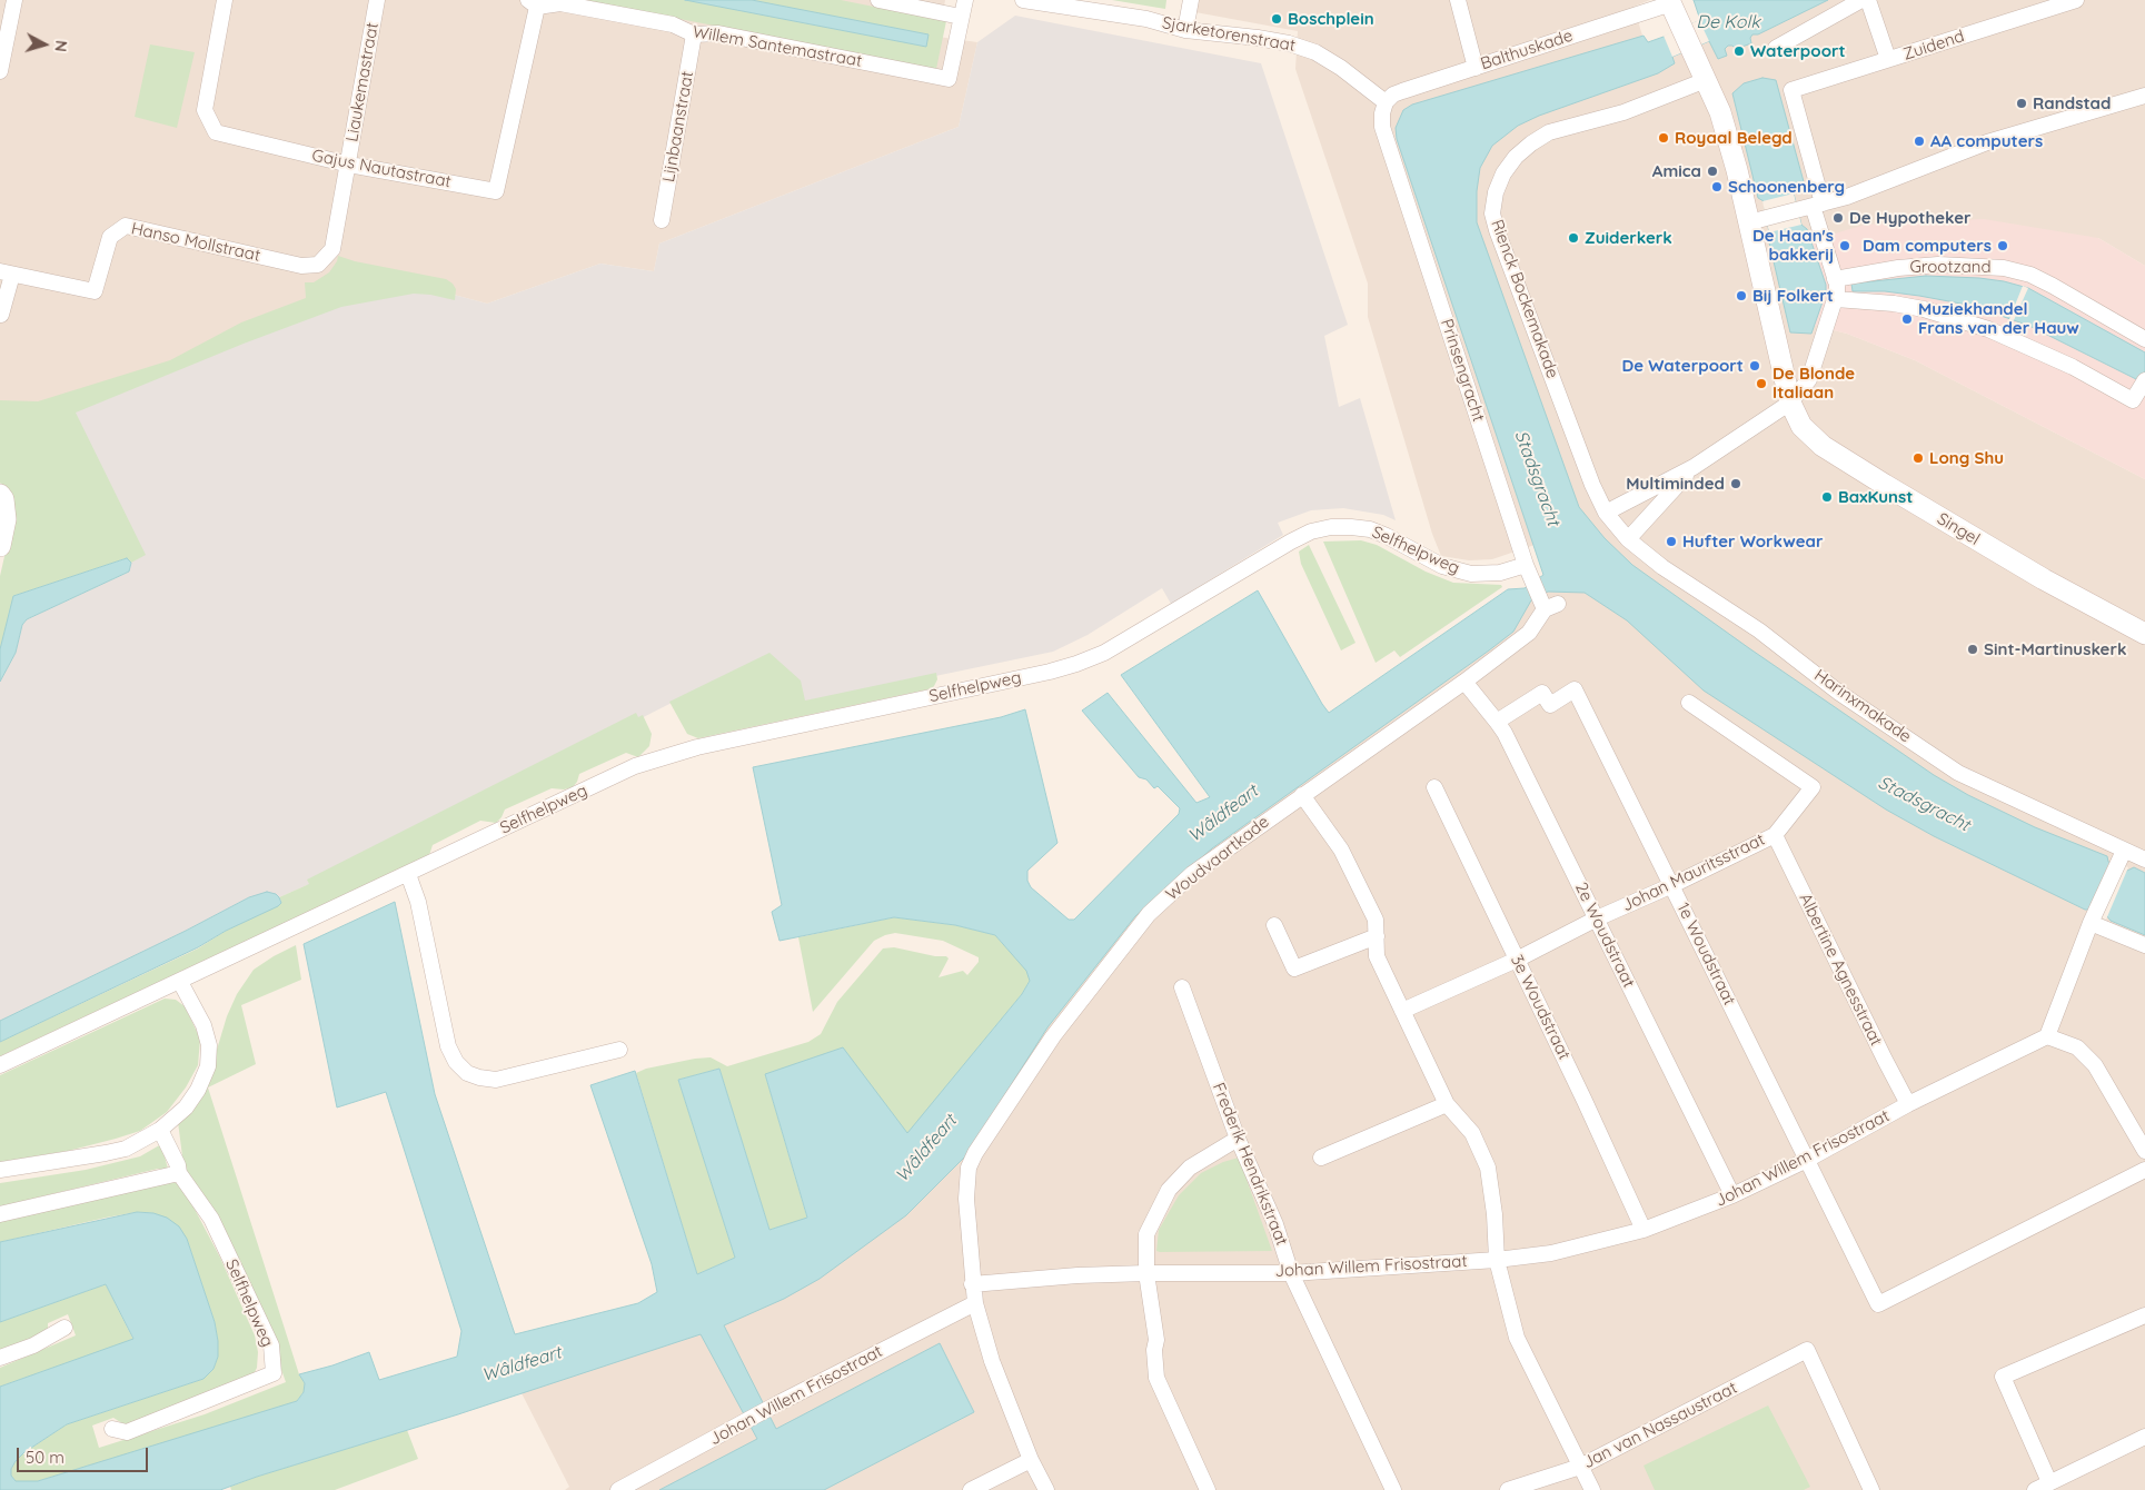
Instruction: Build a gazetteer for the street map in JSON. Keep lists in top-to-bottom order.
{
  "streets": {
    "main road": ["Singel"],
    "street": [
      "Sjarketorenstraat",
      "Zuidend",
      "Willem Santemastraat",
      "Balthuskade",
      "Liaukemastraat",
      "Lijnbaanstraat",
      "Gajus Nautastraat",
      "Hanso Mollstraat",
      "Grootzand",
      "Rienck Bockemakade",
      "Prinsengracht",
      "Selfhelpweg",
      "Harinxmakade",
      "Woudvaartkade",
      "Johan Mauritsstraat",
      "2e Woudstraat",
      "1e Woudstraat",
      "Albertine Agnesstraat",
      "3e Woudstraat",
      "Johan Willem Frisostraat",
      "Frederik Hendrikstraat",
      "Jan van Nassaustraat"
    ]
  },
  "crossings": [
    ["Sjarketorenstraat", "Balthuskade"],
    ["Sjarketorenstraat", "Prinsengracht"],
    ["Willem Santemastraat", "Lijnbaanstraat"],
    ["Willem Santemastraat", "Gajus Nautastraat"],
    ["Balthuskade", "Prinsengracht"],
    ["Balthuskade", "Singel"],
    ["Liaukemastraat", "Gajus Nautastraat"],
    ["Liaukemastraat", "Hanso Mollstraat"],
    ["Gajus Nautastraat", "Hanso Mollstraat"],
    ["Rienck Bockemakade", "Singel"],
    ["Rienck Bockemakade", "Harinxmakade"],
    ["Prinsengracht", "Selfhelpweg"],
    ["Prinsengracht", "Woudvaartkade"],
    ["Woudvaartkade", "2e Woudstraat"],
    ["Woudvaartkade", "Johan Willem Frisostraat"],
    ["Johan Mauritsstraat", "2e Woudstraat"],
    ["Johan Mauritsstraat", "1e Woudstraat"],
    ["Johan Mauritsstraat", "Albertine Agnesstraat"],
    ["Johan Mauritsstraat", "3e Woudstraat"],
    ["2e Woudstraat", "1e Woudstraat"],
    ["2e Woudstraat", "Johan Willem Frisostraat"],
    ["1e Woudstraat", "Johan Willem Frisostraat"],
    ["Albertine Agnesstraat", "Johan Willem Frisostraat"],
    ["3e Woudstraat", "Johan Willem Frisostraat"],
    ["Johan Willem Frisostraat", "Frederik Hendrikstraat"]
  ],
  "water": ["De Kolk", "Stadsgracht", "Wâldfeart"],
  "places": [
    "Boschplein",
    "Waterpoort",
    "Randstad",
    "Royaal Belegd",
    "AA computers",
    "Amica",
    "Schoonenberg",
    "De Hypotheker",
    "Zuiderkerk",
    "De Haan's bakkerij",
    "Dam computers",
    "Bij Folkert",
    "Muziekhandel Frans van der Hauw",
    "De Waterpoort",
    "De Blonde Italiaan",
    "Long Shu",
    "Multiminded",
    "BaxKunst",
    "Hufter Workwear",
    "Sint-Martinuskerk"
  ],
  "scale_bar": "50 m",
  "north": "right"
}
